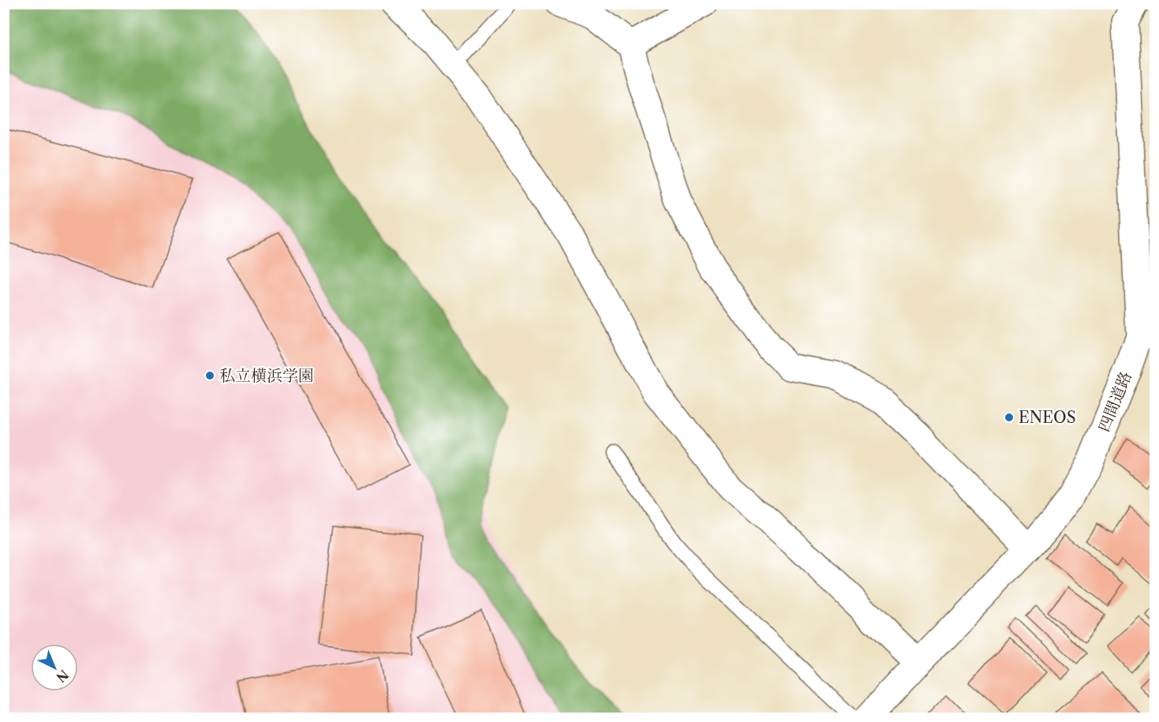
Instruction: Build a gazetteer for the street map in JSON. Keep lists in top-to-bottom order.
{
  "streets": {
    "street": ["四間道路"]
  },
  "places": ["私立横浜学園", "ENEOS"],
  "north": "bottom right"
}
